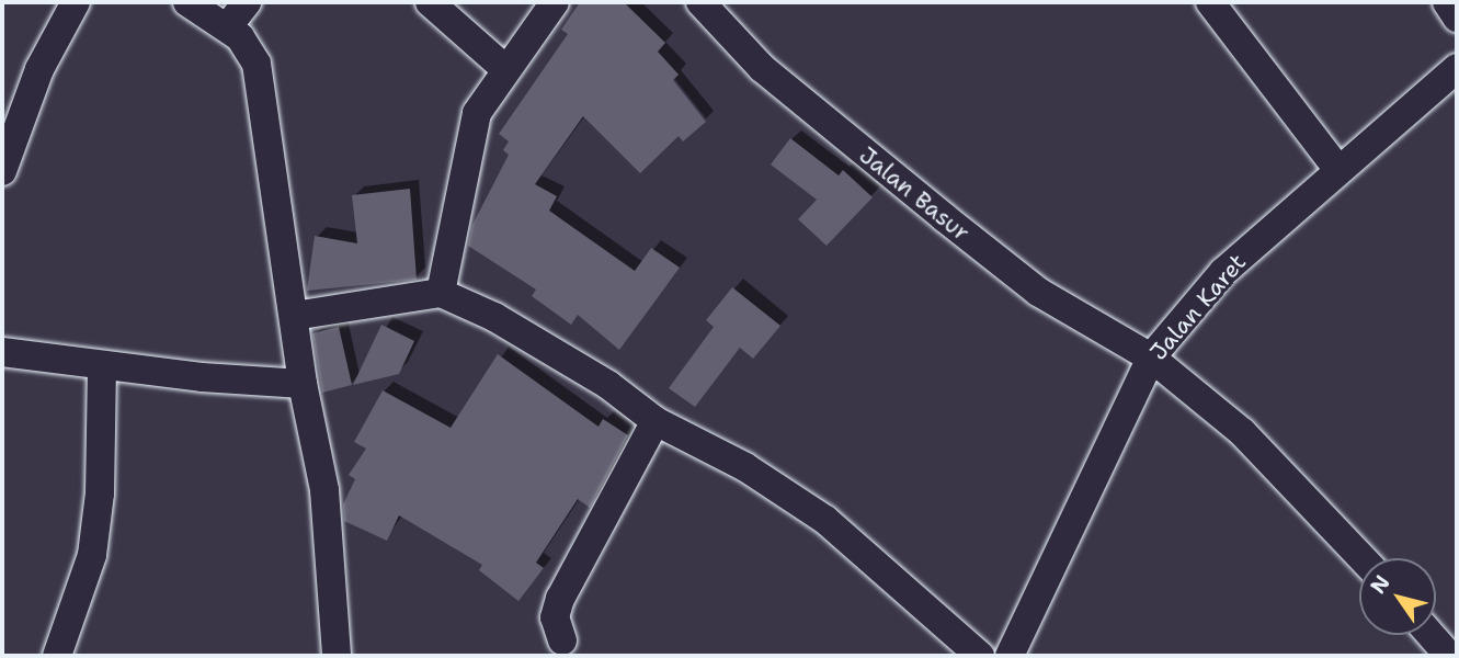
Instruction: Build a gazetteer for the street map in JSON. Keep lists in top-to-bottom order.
{
  "streets": {
    "street": ["Jalan Basur", "Jalan Karet"]
  },
  "crossings": [
    ["Jalan Basur", "Jalan Karet"]
  ],
  "north": "top left"
}
